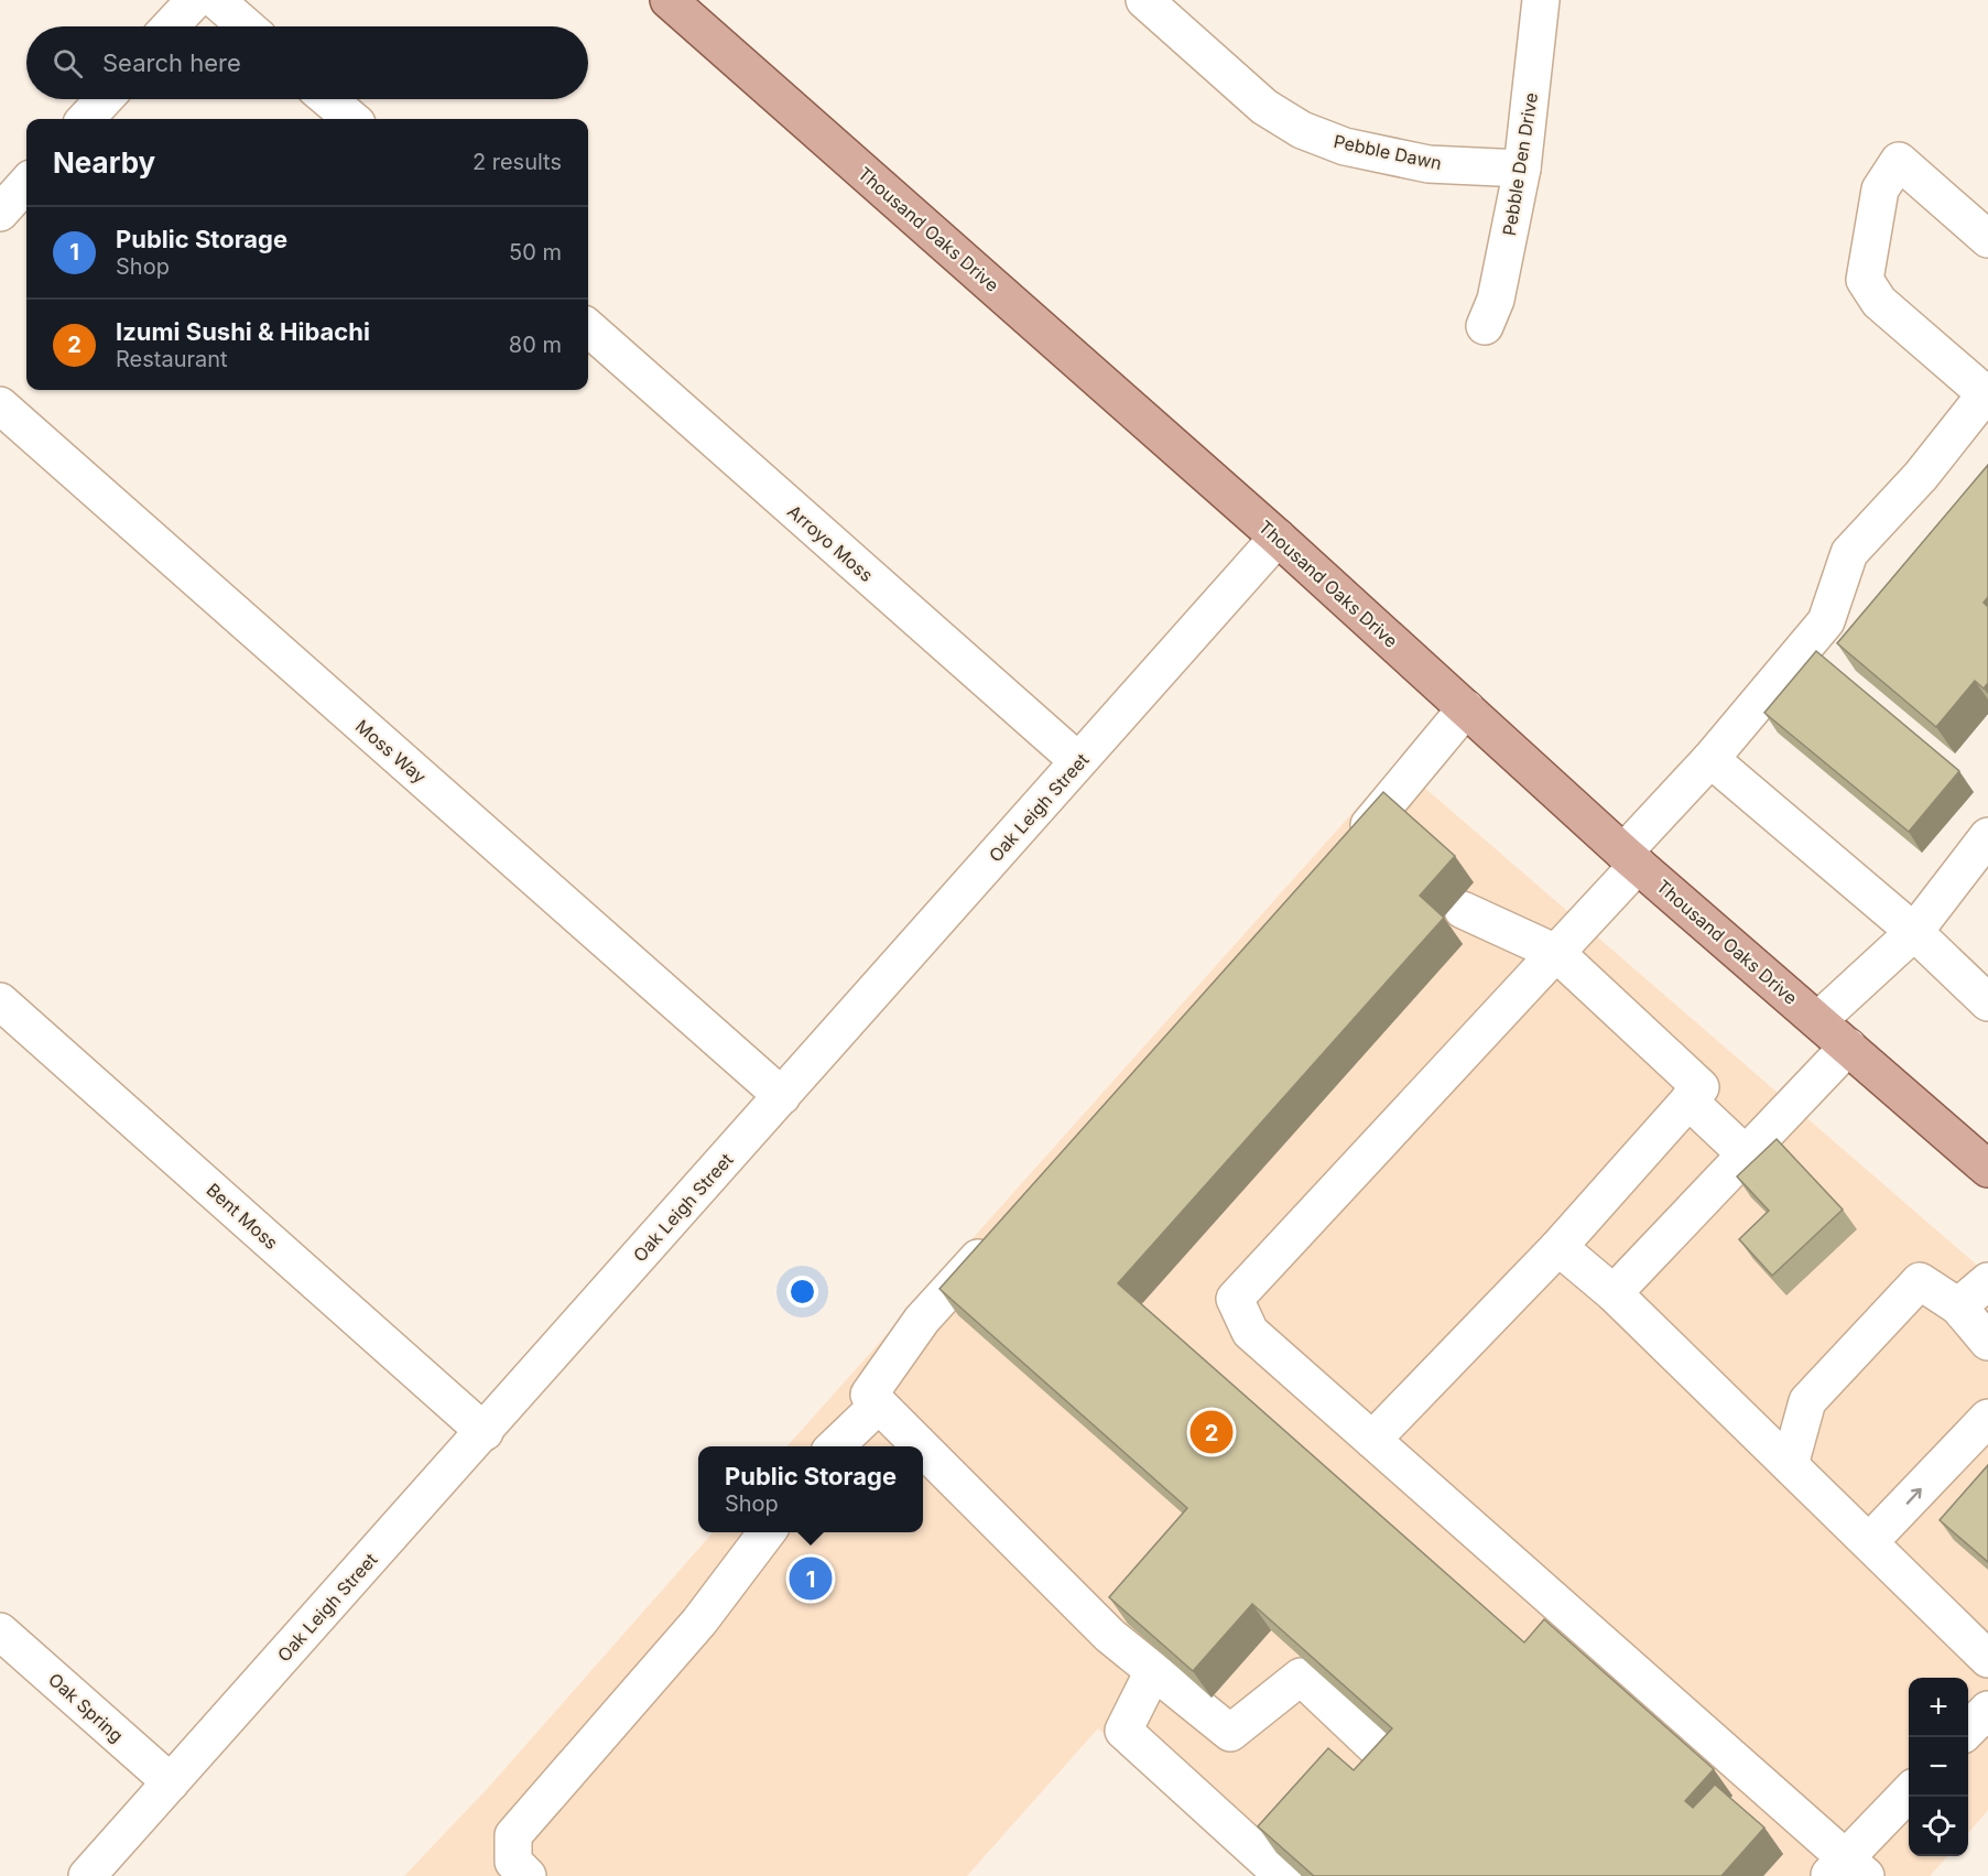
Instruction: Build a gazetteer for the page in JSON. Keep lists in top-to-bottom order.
{
  "streets": {
    "main road": ["Thousand Oaks Drive"],
    "street": [
      "Pebble Dawn",
      "Pebble Den Drive",
      "Arroyo Moss",
      "Moss Way",
      "Oak Leigh Street",
      "Bent Moss",
      "Oak Spring"
    ]
  },
  "crossings": [
    ["Pebble Dawn", "Pebble Den Drive"],
    ["Thousand Oaks Drive", "Oak Leigh Street"],
    ["Arroyo Moss", "Oak Leigh Street"],
    ["Moss Way", "Oak Leigh Street"],
    ["Oak Leigh Street", "Bent Moss"],
    ["Oak Leigh Street", "Oak Spring"]
  ],
  "page": {
    "search": "Search here",
    "heading": ["Nearby", "2 results"],
    "list": [
      {
        "mark": "1",
        "name": "Public Storage",
        "note": "Shop",
        "value": "50 m"
      },
      {
        "mark": "2",
        "name": "Izumi Sushi & Hibachi",
        "note": "Restaurant",
        "value": "80 m"
      }
    ],
    "pins": ["2", "1"],
    "popup": ["Public Storage", "Shop"],
    "map_buttons": ["+", "−"]
  }
}
